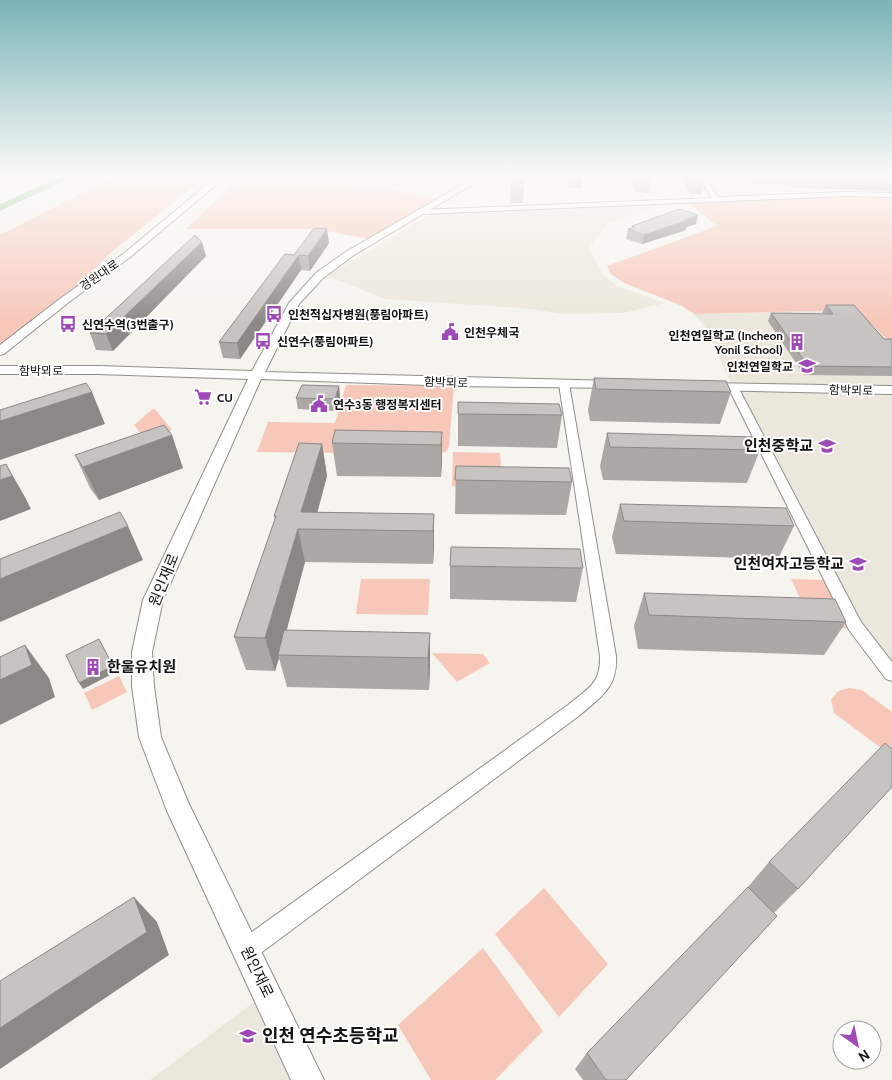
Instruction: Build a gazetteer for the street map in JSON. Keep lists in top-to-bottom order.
{
  "streets": {
    "main road": ["경원대로", "함박뫼로", "원인재로"]
  },
  "crossings": [
    ["함박뫼로", "원인재로"]
  ],
  "places": {
    "bus stop": ["인천적십자병원(풍림아파트)", "신연수역(3번출구)", "신연수(풍림아파트)"],
    "public building": ["인천우체국", "연수3동 행정복지센터"],
    "building": ["인천연일학교 (Incheon Yonil School)", "한울유치원"],
    "school or university": [
      "인천연일학교",
      "인천중학교",
      "인천여자고등학교",
      "인천 연수초등학교"
    ],
    "supermarket": ["CU"]
  },
  "north": "bottom right"
}
